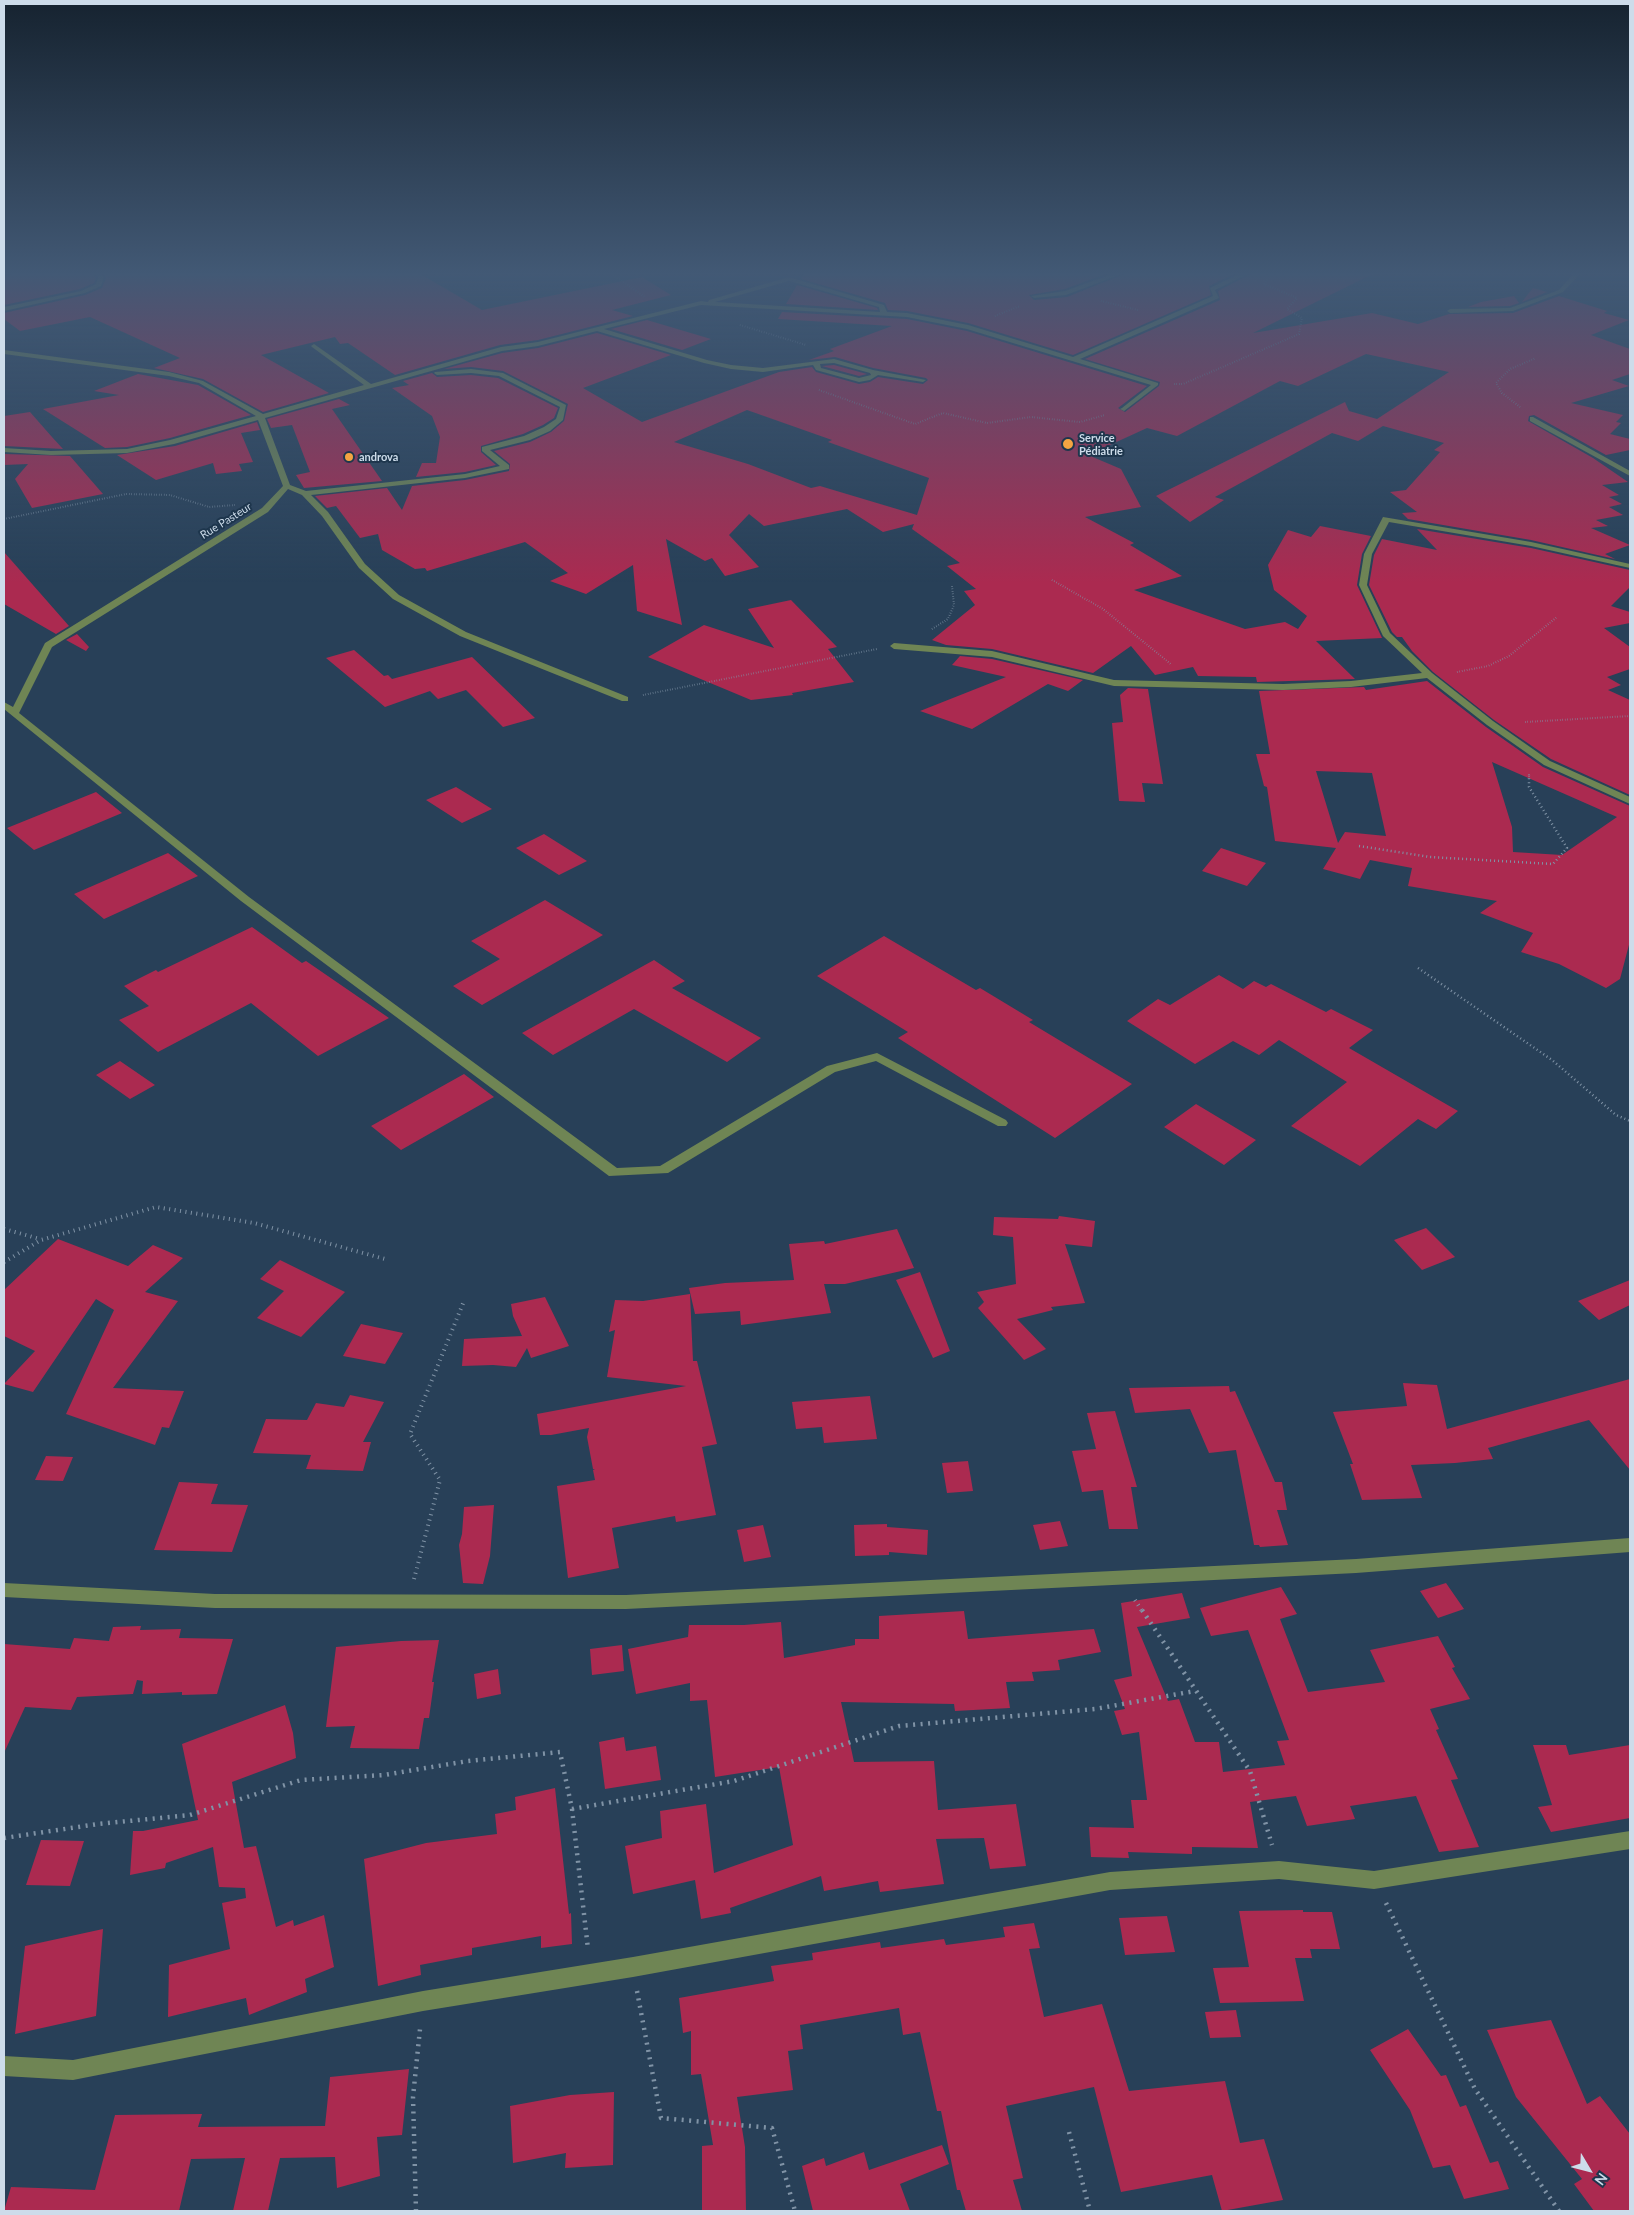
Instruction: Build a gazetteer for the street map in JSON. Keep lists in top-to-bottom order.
{
  "streets": {
    "street": ["Rue Pasteur"]
  },
  "places": ["Service Pédiatrie", "androva"],
  "north": "bottom right"
}
